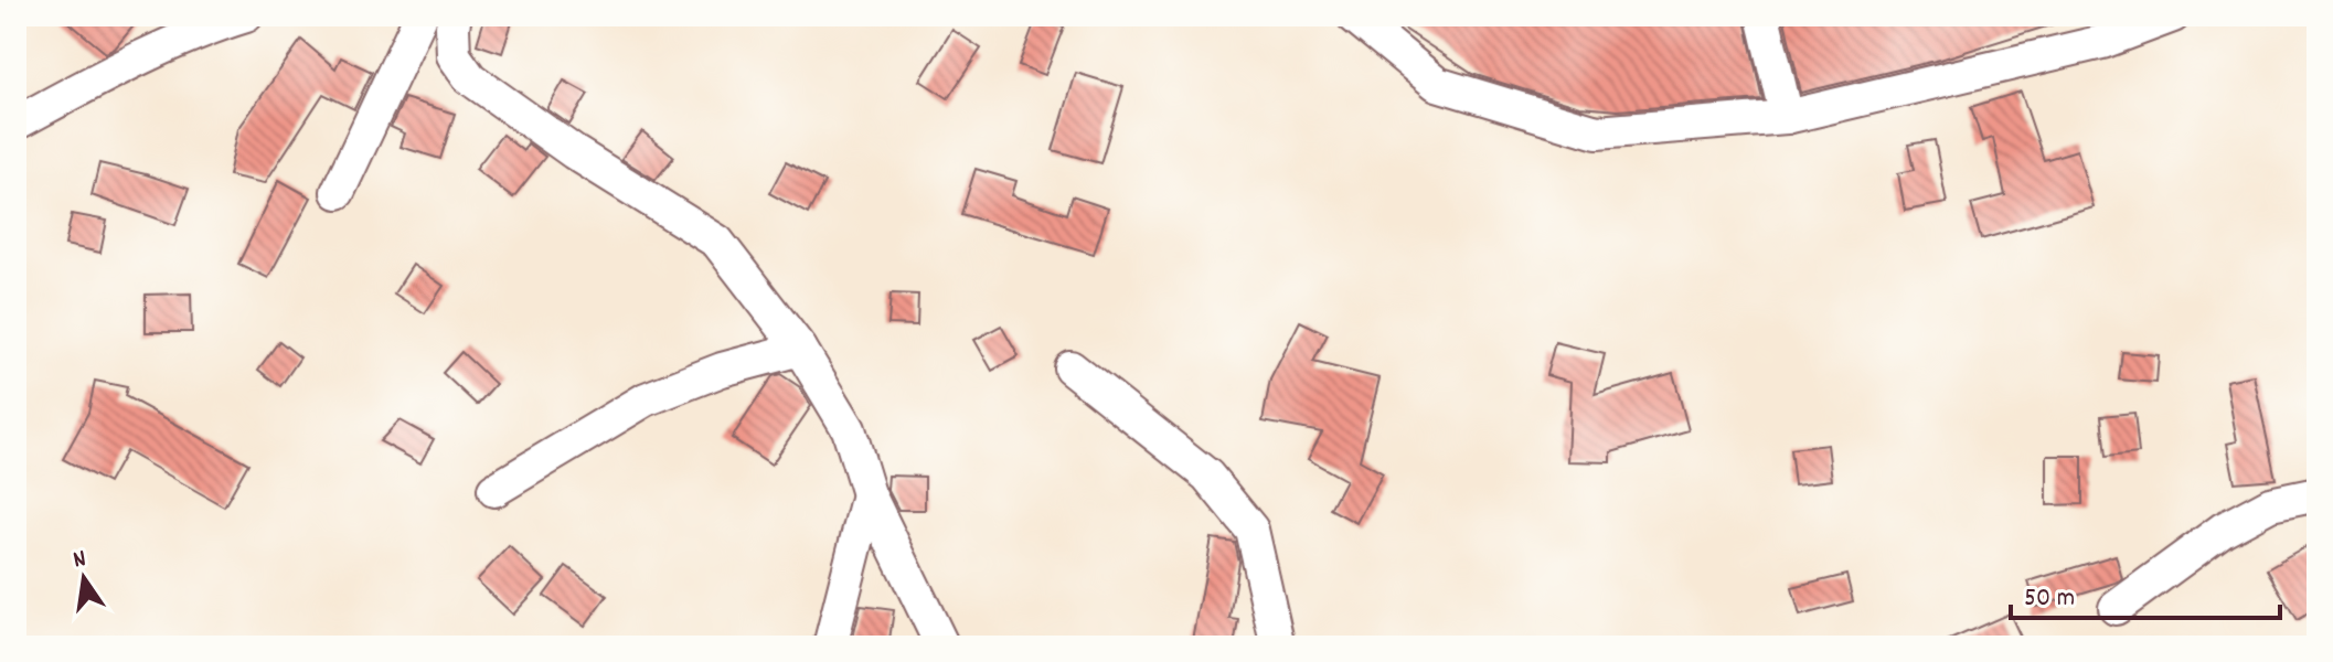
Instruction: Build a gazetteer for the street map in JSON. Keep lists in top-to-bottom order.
{
  "scale_bar": "50 m",
  "north": "top"
}
